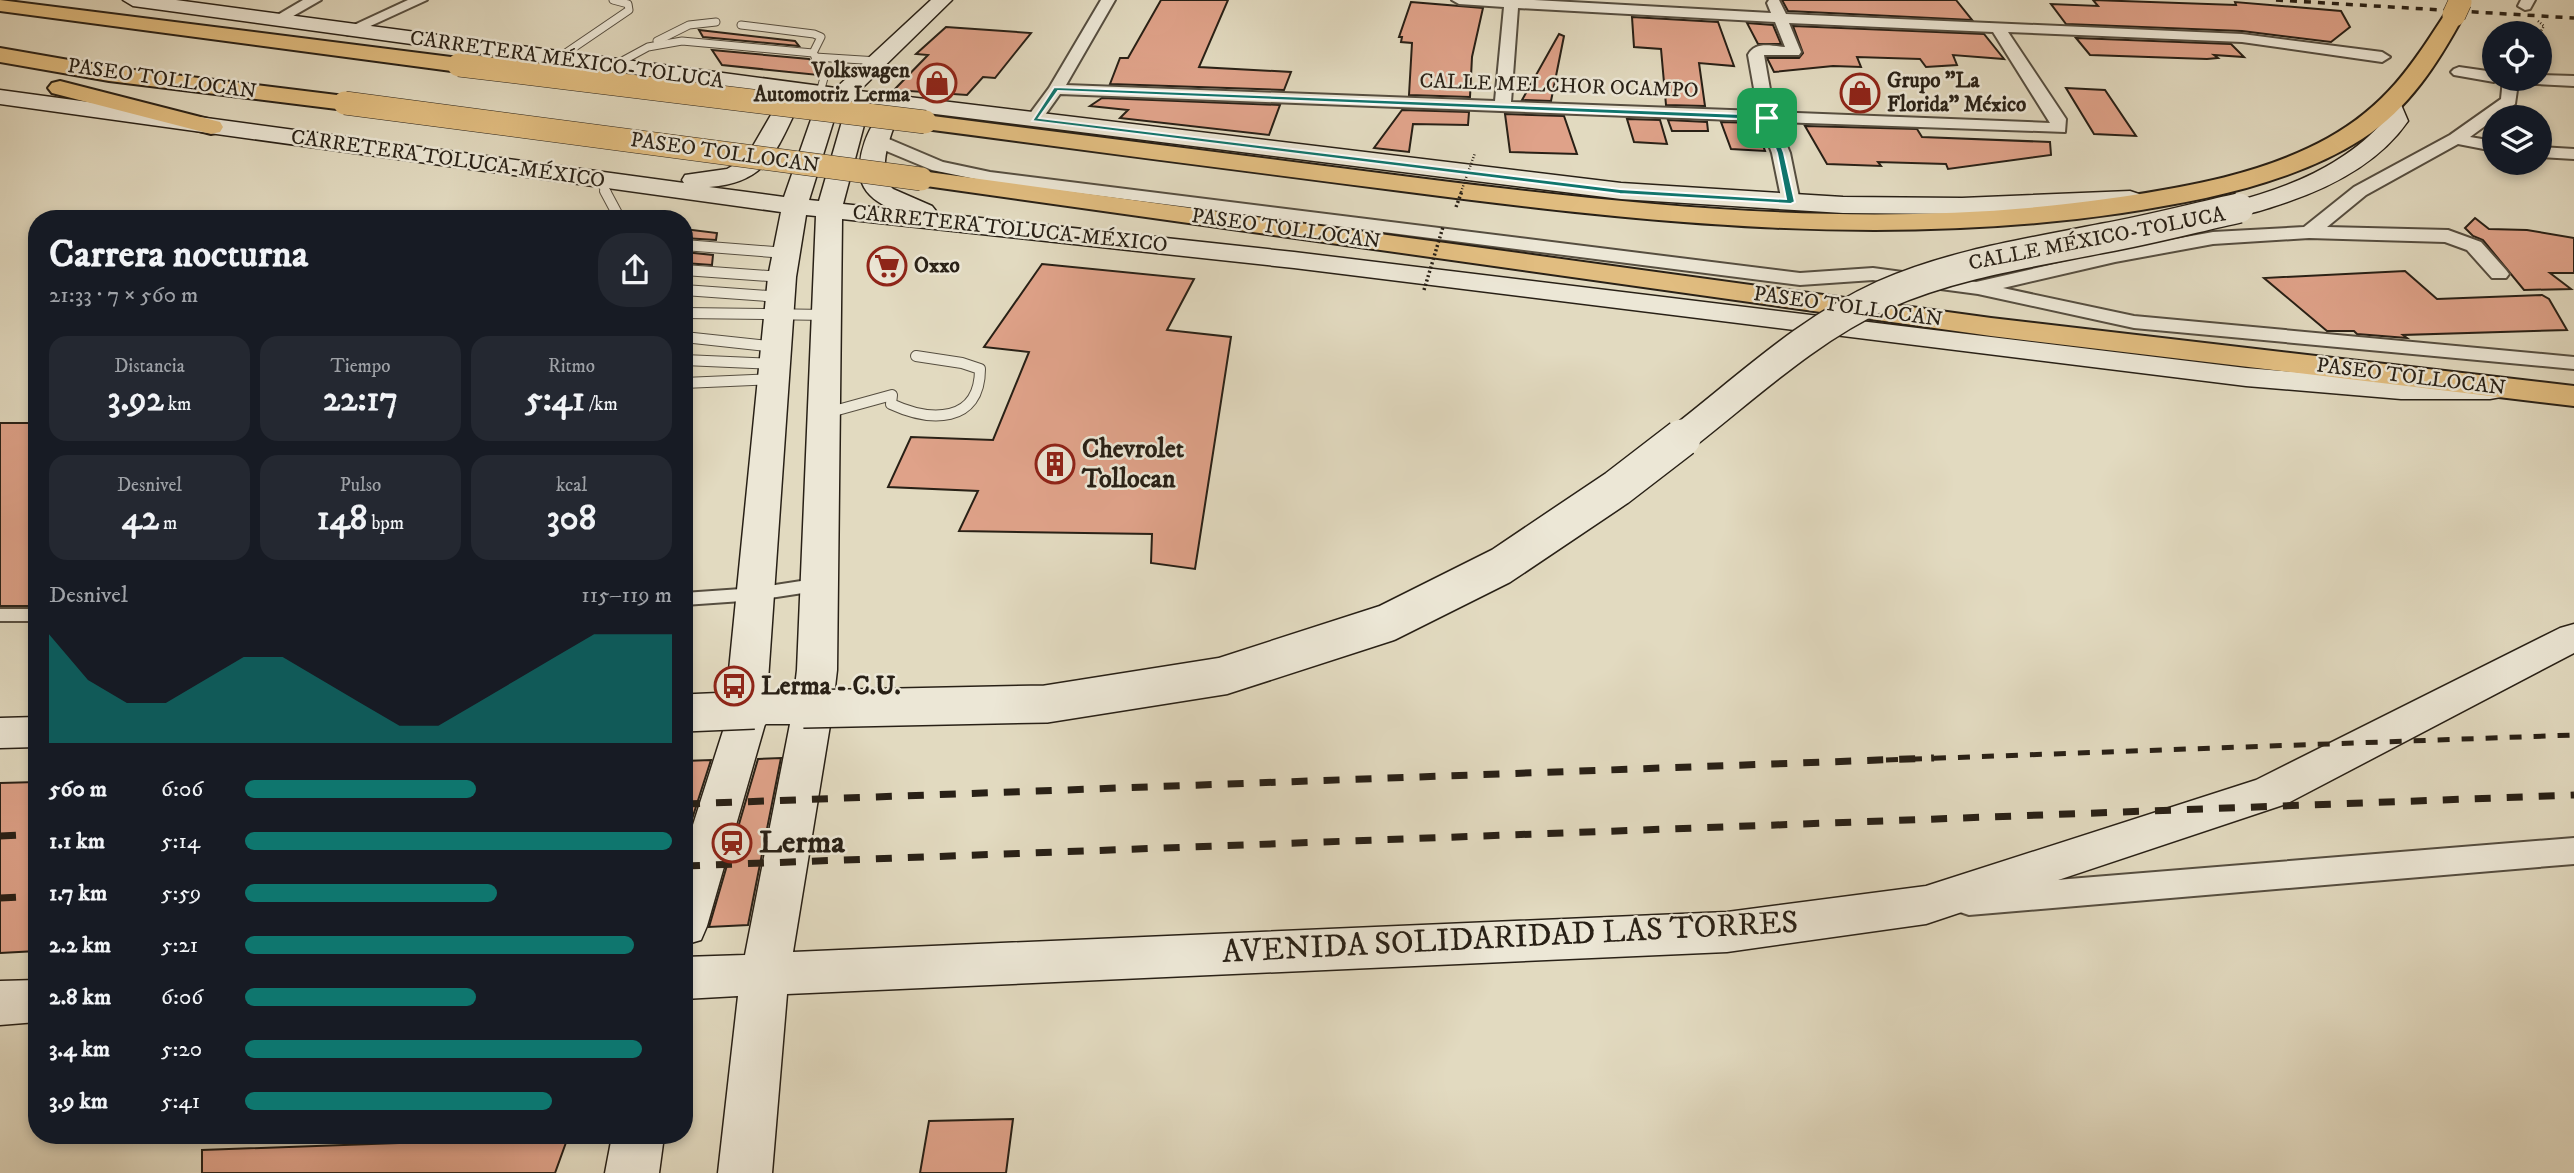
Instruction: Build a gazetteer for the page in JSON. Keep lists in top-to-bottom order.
{
  "streets": {
    "highway": ["PASEO TOLLOCAN"],
    "main road": ["CARRETERA MÉXICO-TOLUCA", "CARRETERA TOLUCA-MÉXICO", "AVENIDA SOLIDARIDAD LAS TORRES"],
    "street": ["CALLE MELCHOR OCAMPO", "CALLE MÉXICO-TOLUCA"]
  },
  "crossings": [
    ["CARRETERA MÉXICO-TOLUCA", "PASEO TOLLOCAN"],
    ["PASEO TOLLOCAN", "CARRETERA TOLUCA-MÉXICO"]
  ],
  "places": {
    "shop": ["Volkswagen Automotriz Lerma", "Grupo \"La Florida\" México"],
    "supermarket": ["Oxxo"],
    "building": ["Chevrolet Tollocan"],
    "bus stop": ["Lerma - C.U."],
    "station": ["Lerma"]
  },
  "page": {
    "heading": ["Carrera nocturna", "21:33 · 7 × 560 m"],
    "stats": [
      ["Distancia", "3.92 km"],
      ["Tiempo", "22:17"],
      ["Ritmo", "5:41 /km"],
      ["Desnivel", "42 m"],
      ["Pulso", "148 bpm"],
      ["kcal", "308"]
    ],
    "chart": ["Desnivel", "115–119 m"],
    "list": [
      {
        "name": "560 m",
        "note": "6:06"
      },
      {
        "name": "1.1 km",
        "note": "5:14"
      },
      {
        "name": "1.7 km",
        "note": "5:59"
      },
      {
        "name": "2.2 km",
        "note": "5:21"
      },
      {
        "name": "2.8 km",
        "note": "6:06"
      },
      {
        "name": "3.4 km",
        "note": "5:20"
      },
      {
        "name": "3.9 km",
        "note": "5:41"
      }
    ]
  }
}
